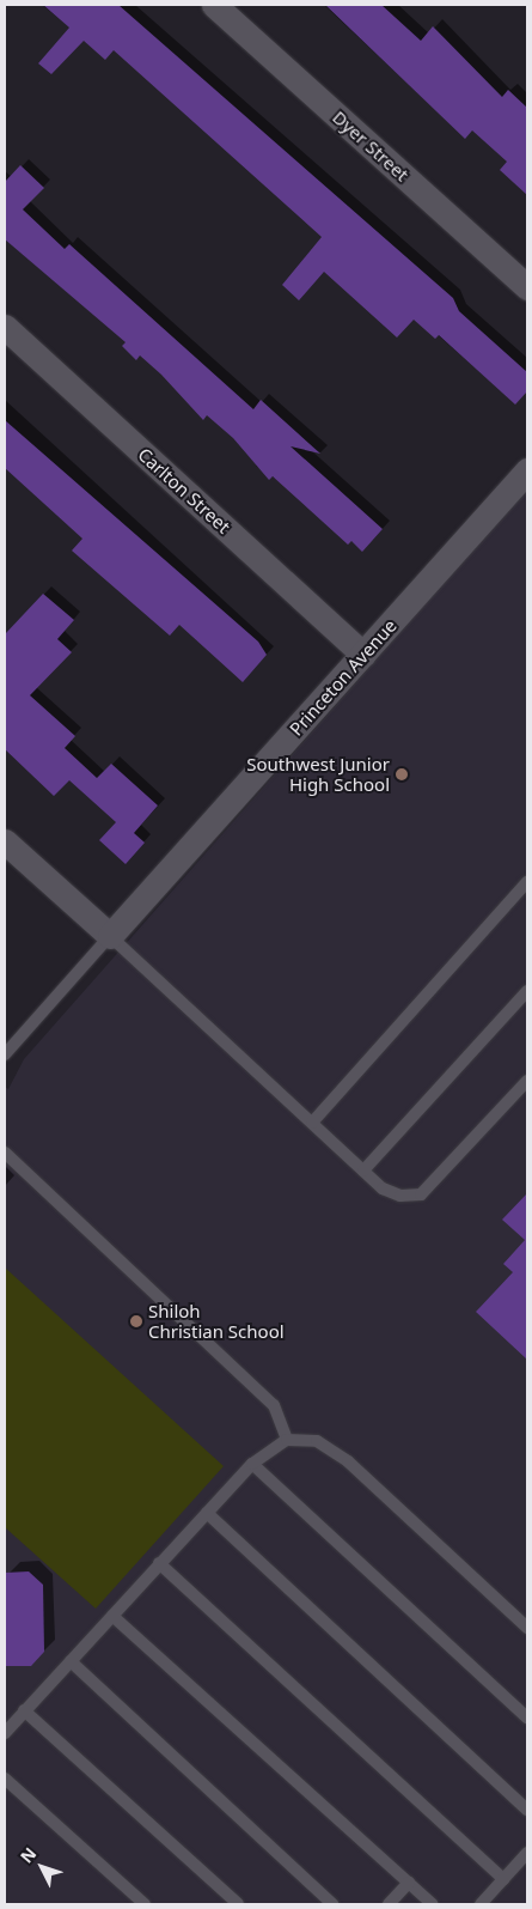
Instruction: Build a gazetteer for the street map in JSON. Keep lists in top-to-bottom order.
{
  "streets": {
    "street": ["Dyer Street", "Carlton Street", "Princeton Avenue"]
  },
  "crossings": [
    ["Carlton Street", "Princeton Avenue"]
  ],
  "places": ["Southwest Junior High School", "Shiloh Christian School"],
  "north": "top left"
}
